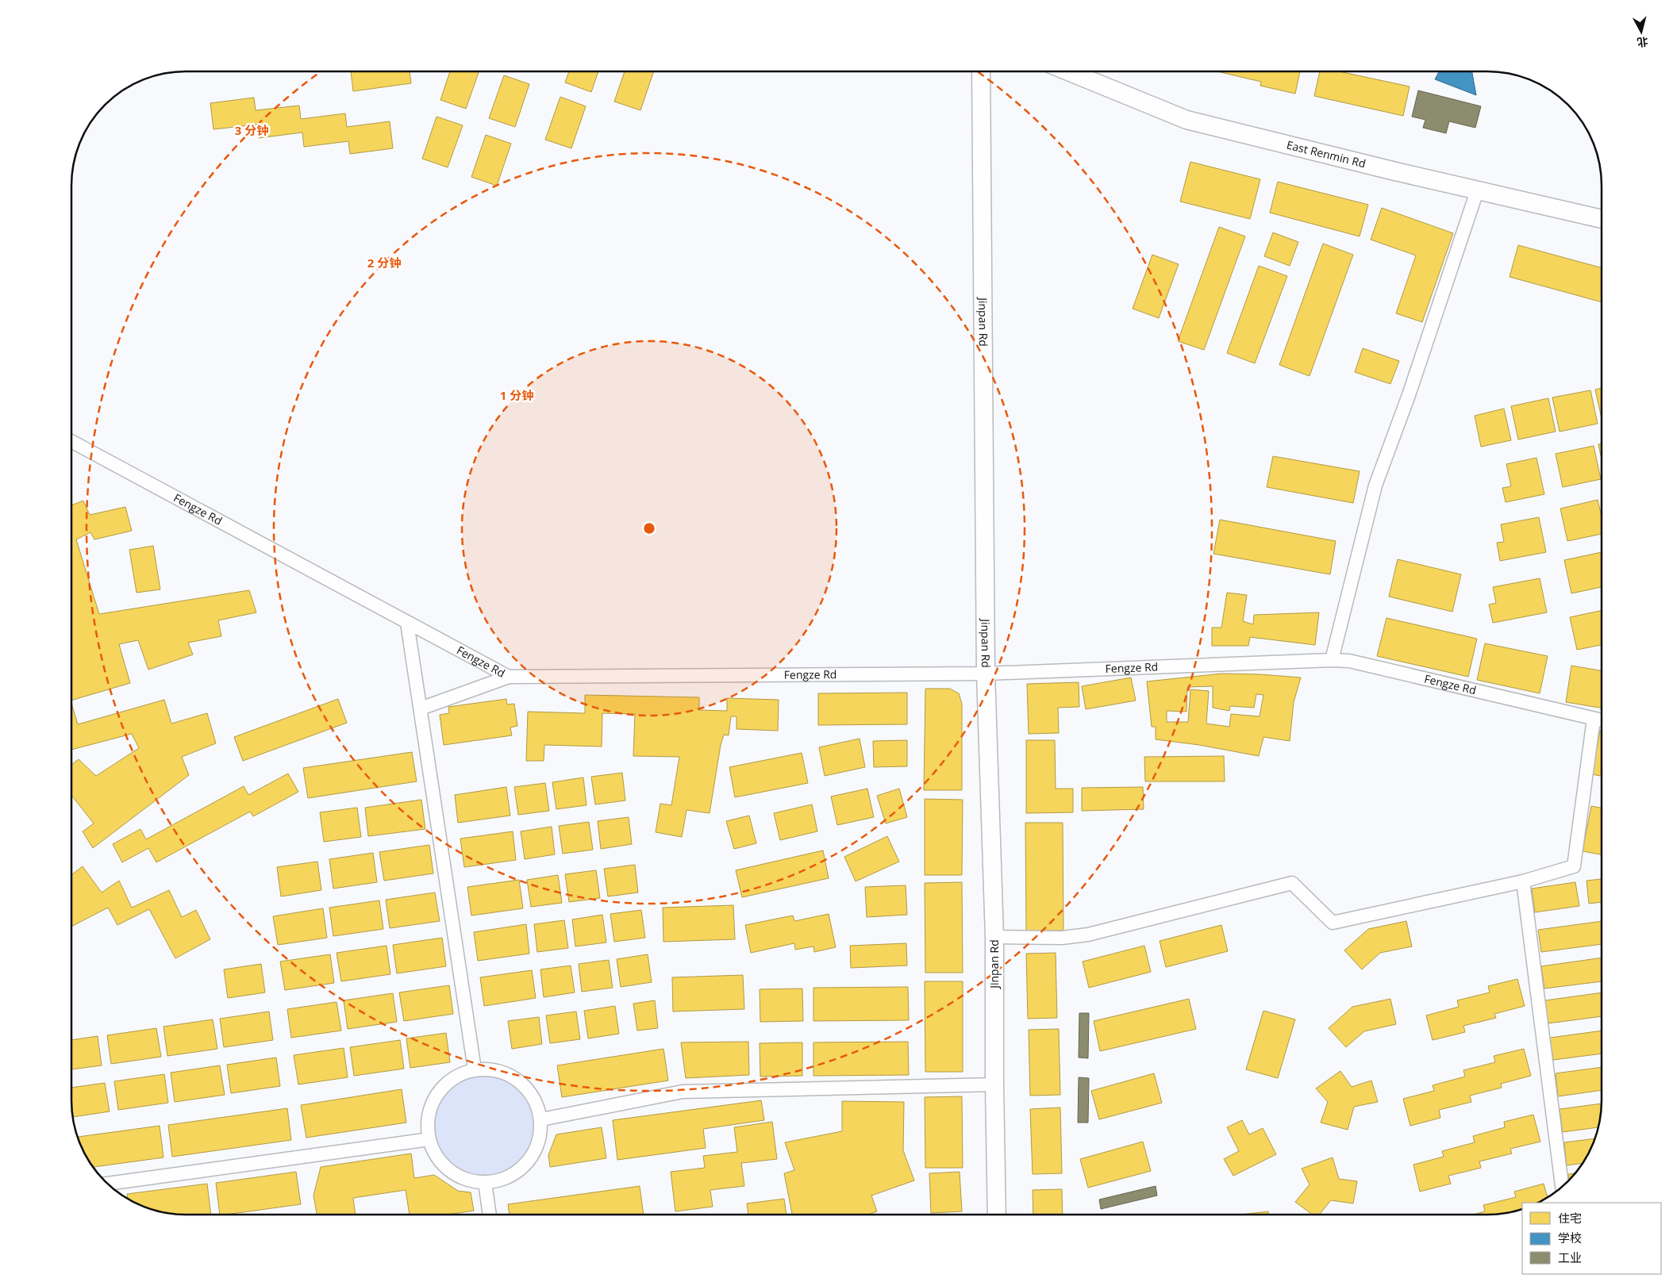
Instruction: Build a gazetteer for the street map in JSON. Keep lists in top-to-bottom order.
{
  "streets": {
    "main road": ["East Renmin Rd", "Jinpan Rd"],
    "street": ["Fengze Rd"]
  },
  "crossings": [
    ["Jinpan Rd", "Fengze Rd"]
  ],
  "legend": ["住宅", "学校", "工业"],
  "north": "bottom",
  "rings": ["3 分钟", "2 分钟", "1 分钟"]
}
